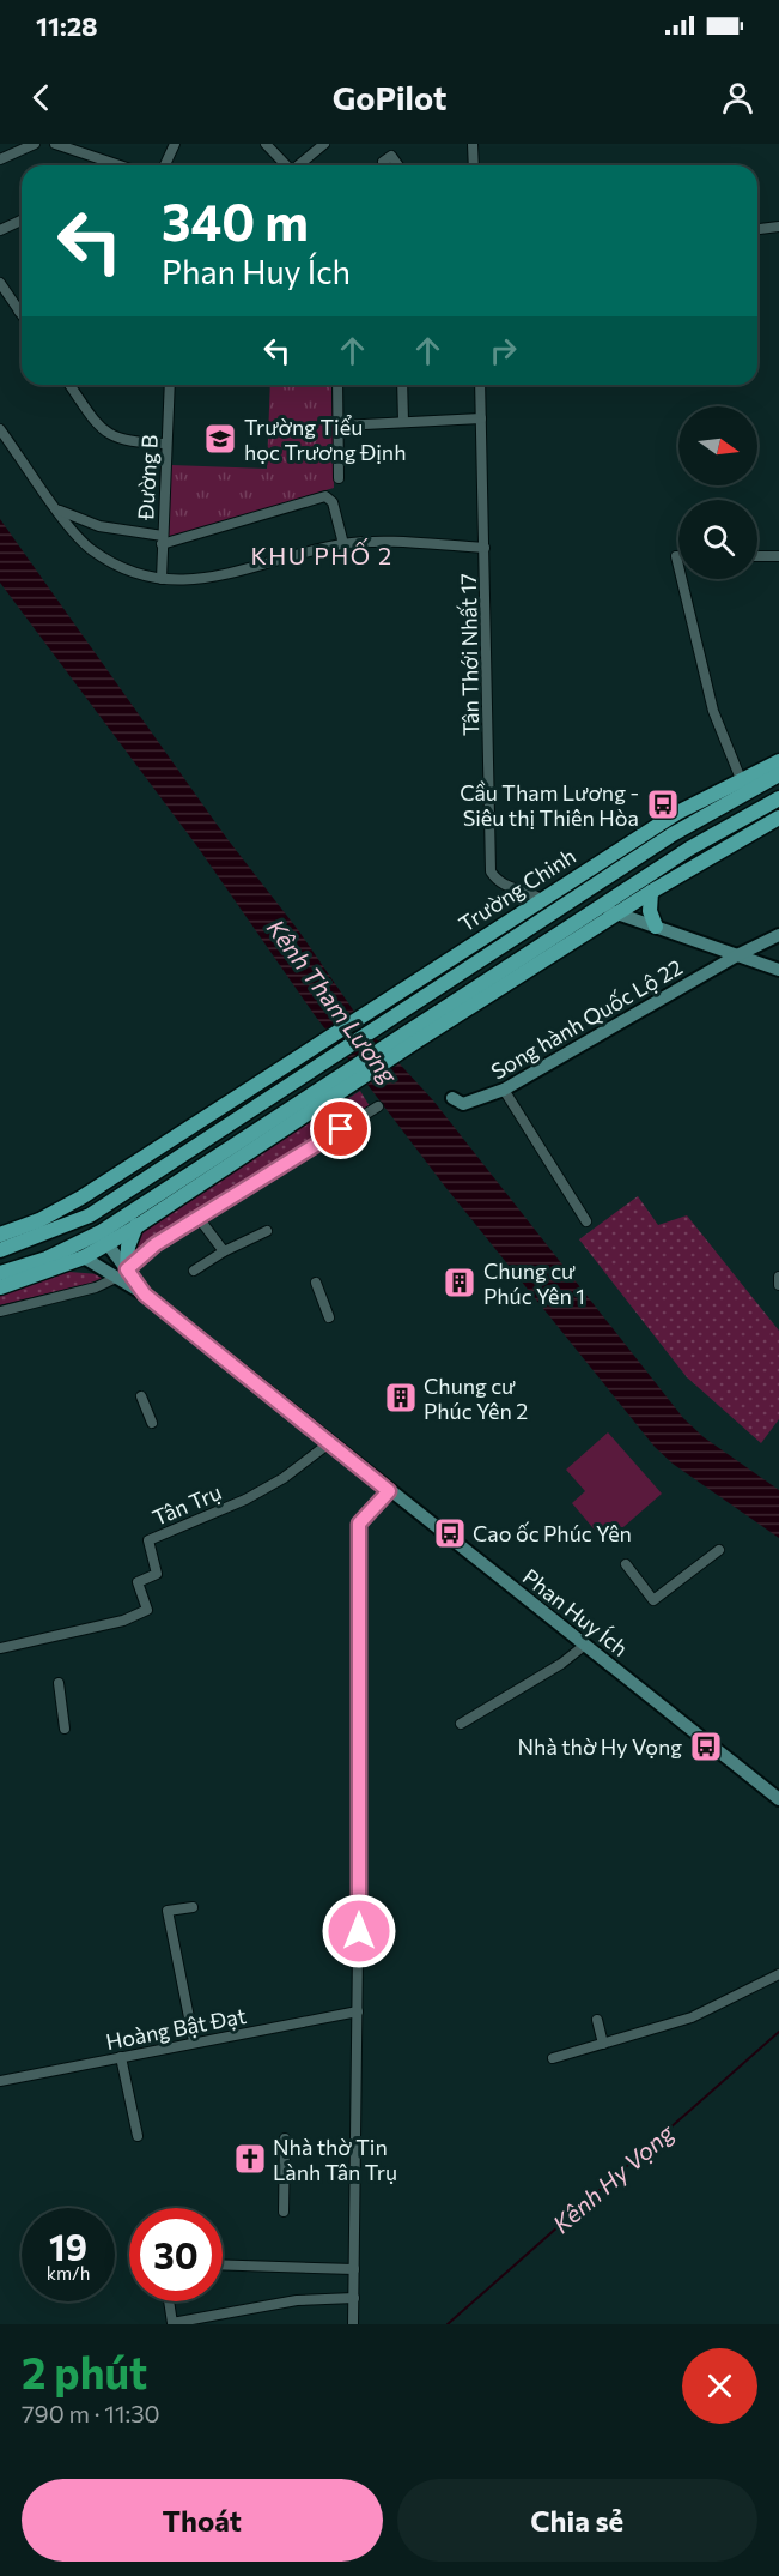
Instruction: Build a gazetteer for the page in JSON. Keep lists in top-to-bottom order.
{
  "streets": {
    "main road": ["Trường Chinh", "Song hành Quốc Lộ 22", "Phan Huy Ích"],
    "street": [
      "Đường B",
      "Tân Thới Nhất 17",
      "Tân Trụ",
      "Hoàng Bật Đạt"
    ]
  },
  "crossings": [
    ["Tân Thới Nhất 17", "Trường Chinh"],
    ["Tân Trụ", "Phan Huy Ích"]
  ],
  "districts": ["KHU PHỐ 2"],
  "water": ["Kênh Tham Lương", "Kênh Hy Vọng"],
  "places": {
    "school or university": ["Trường Tiểu học Trương Định"],
    "bus stop": ["Cầu Tham Lương - Siêu thị Thiên Hòa", "Cao ốc Phúc Yên", "Nhà thờ Hy Vọng"],
    "building": ["Chung cư Phúc Yên 1", "Chung cư Phúc Yên 2"],
    "church": ["Nhà thờ Tin Lành Tân Trụ"]
  },
  "north": "right",
  "page": {
    "status": "11:28",
    "header": "GoPilot",
    "turn": ["340 m", "Phan Huy Ích"],
    "speed": "19 km/h",
    "limit": "30",
    "heading": ["2 phút", "790 m · 11:30"],
    "buttons": ["Thoát", "Chia sẻ"]
  }
}
